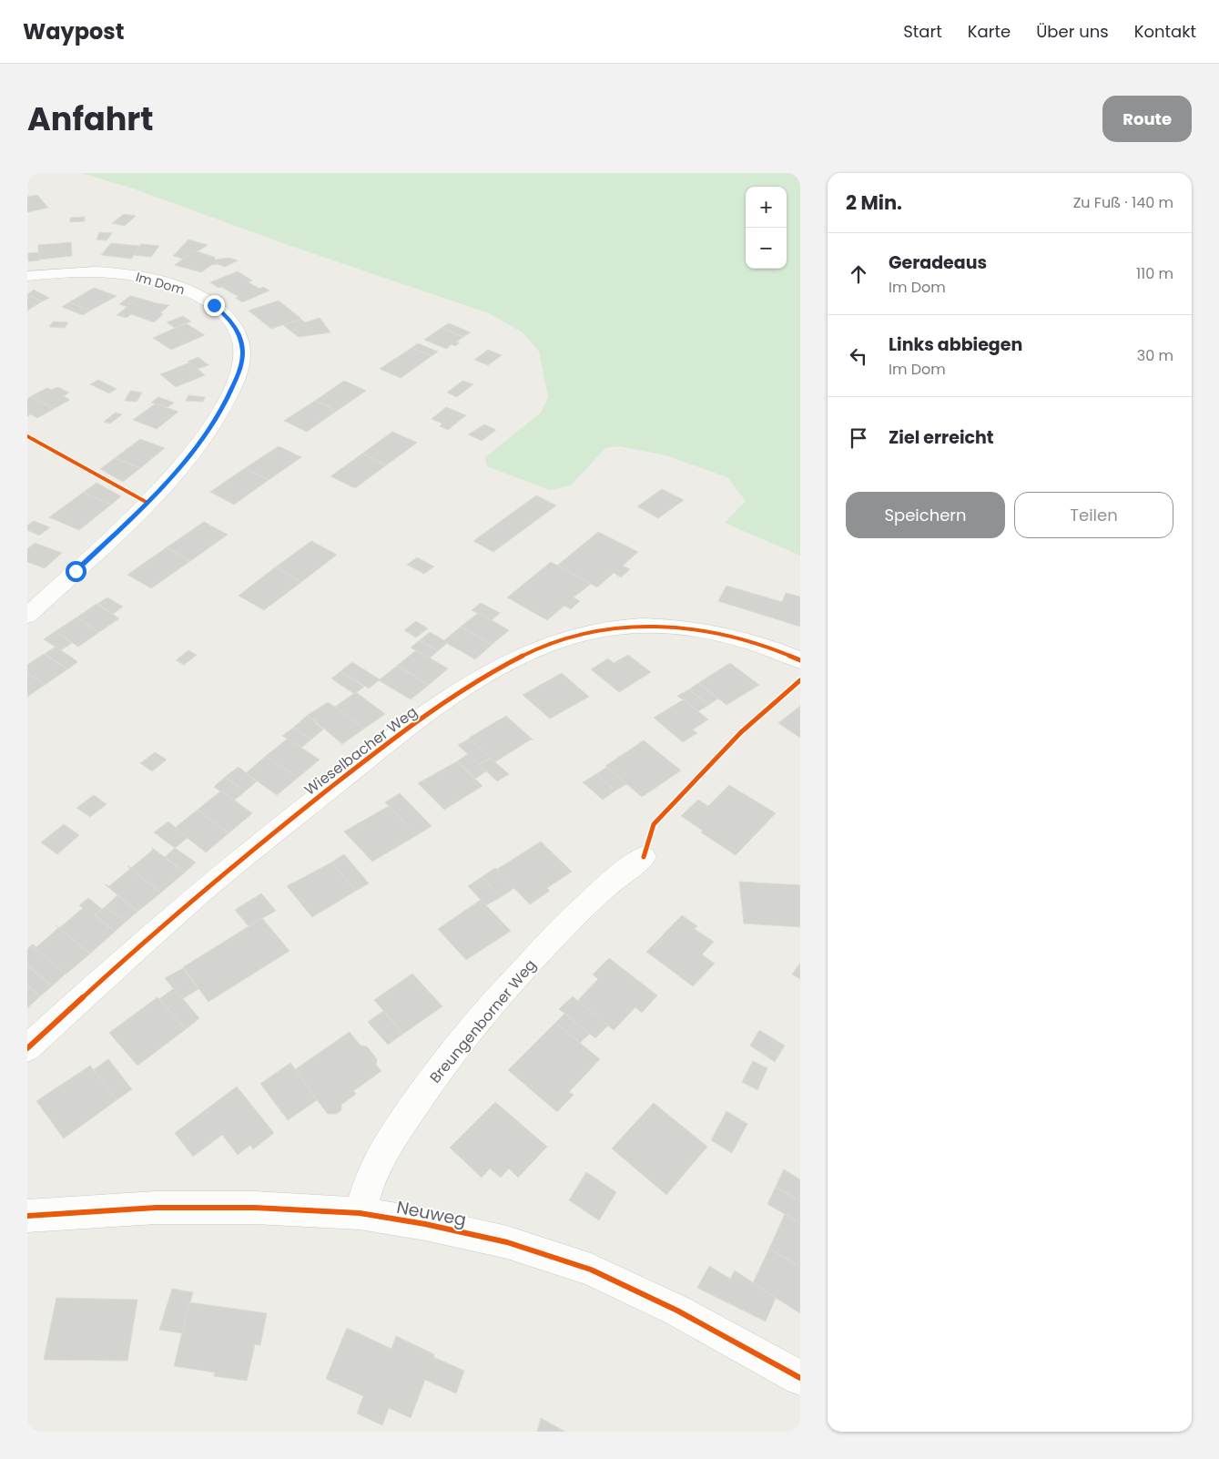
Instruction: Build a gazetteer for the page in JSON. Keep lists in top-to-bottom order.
{
  "streets": {
    "street": [
      "Im Dom",
      "Wieselbacher Weg",
      "Breungenborner Weg",
      "Neuweg"
    ]
  },
  "crossings": [
    ["Breungenborner Weg", "Neuweg"]
  ],
  "page": {
    "header": "Waypost",
    "nav": [
      "Start",
      "Karte",
      "Über uns",
      "Kontakt"
    ],
    "title": "Anfahrt",
    "buttons": [
      "Route",
      ["Speichern", "Teilen"]
    ],
    "heading": ["2 Min.", "Zu Fuß · 140 m"],
    "map_buttons": ["+", "−"],
    "list": [
      ["Geradeaus", "Im Dom", "110 m"],
      ["Links abbiegen", "Im Dom", "30 m"],
      "Ziel erreicht"
    ]
  }
}
